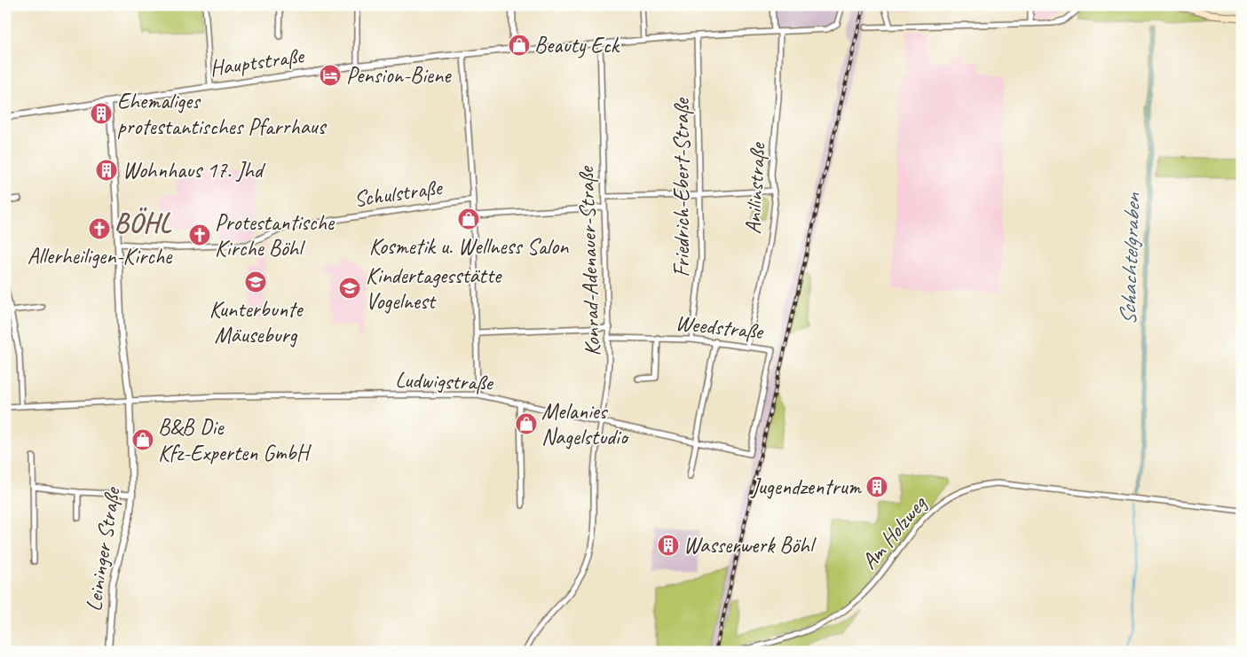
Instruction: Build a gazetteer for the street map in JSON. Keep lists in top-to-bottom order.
{
  "streets": {
    "street": [
      "Hauptstraße",
      "Friedrich-Ebert-Straße",
      "Anilinstraße",
      "Schulstraße",
      "Konrad-Adenauer-Straße",
      "Weedstraße",
      "Ludwigstraße",
      "Am Holzweg",
      "Leininger Straße"
    ]
  },
  "crossings": [
    ["Hauptstraße", "Leininger Straße"],
    ["Friedrich-Ebert-Straße", "Weedstraße"],
    ["Anilinstraße", "Weedstraße"],
    ["Schulstraße", "Leininger Straße"],
    ["Konrad-Adenauer-Straße", "Weedstraße"],
    ["Konrad-Adenauer-Straße", "Ludwigstraße"],
    ["Weedstraße", "Ludwigstraße"],
    ["Ludwigstraße", "Leininger Straße"]
  ],
  "districts": ["BÖHL"],
  "water": ["Schachtelgraben"],
  "places": {
    "shop": [
      "Beauty Eck",
      "Kosmetik u. Wellness Salon",
      "Melanies Nagelstudio",
      "B&B Die Kfz-Experten GmbH"
    ],
    "hotel": ["Pension-Biene"],
    "building": [
      "Ehemaliges protestantisches Pfarrhaus",
      "Wohnhaus 17. Jhd",
      "Jugendzentrum",
      "Wasserwerk Böhl"
    ],
    "church": ["Allerheiligen-Kirche", "Protestantische Kirche Böhl"],
    "school or university": ["Kunterbunte Mäuseburg", "Kindertagesstätte Vogelnest"]
  }
}
